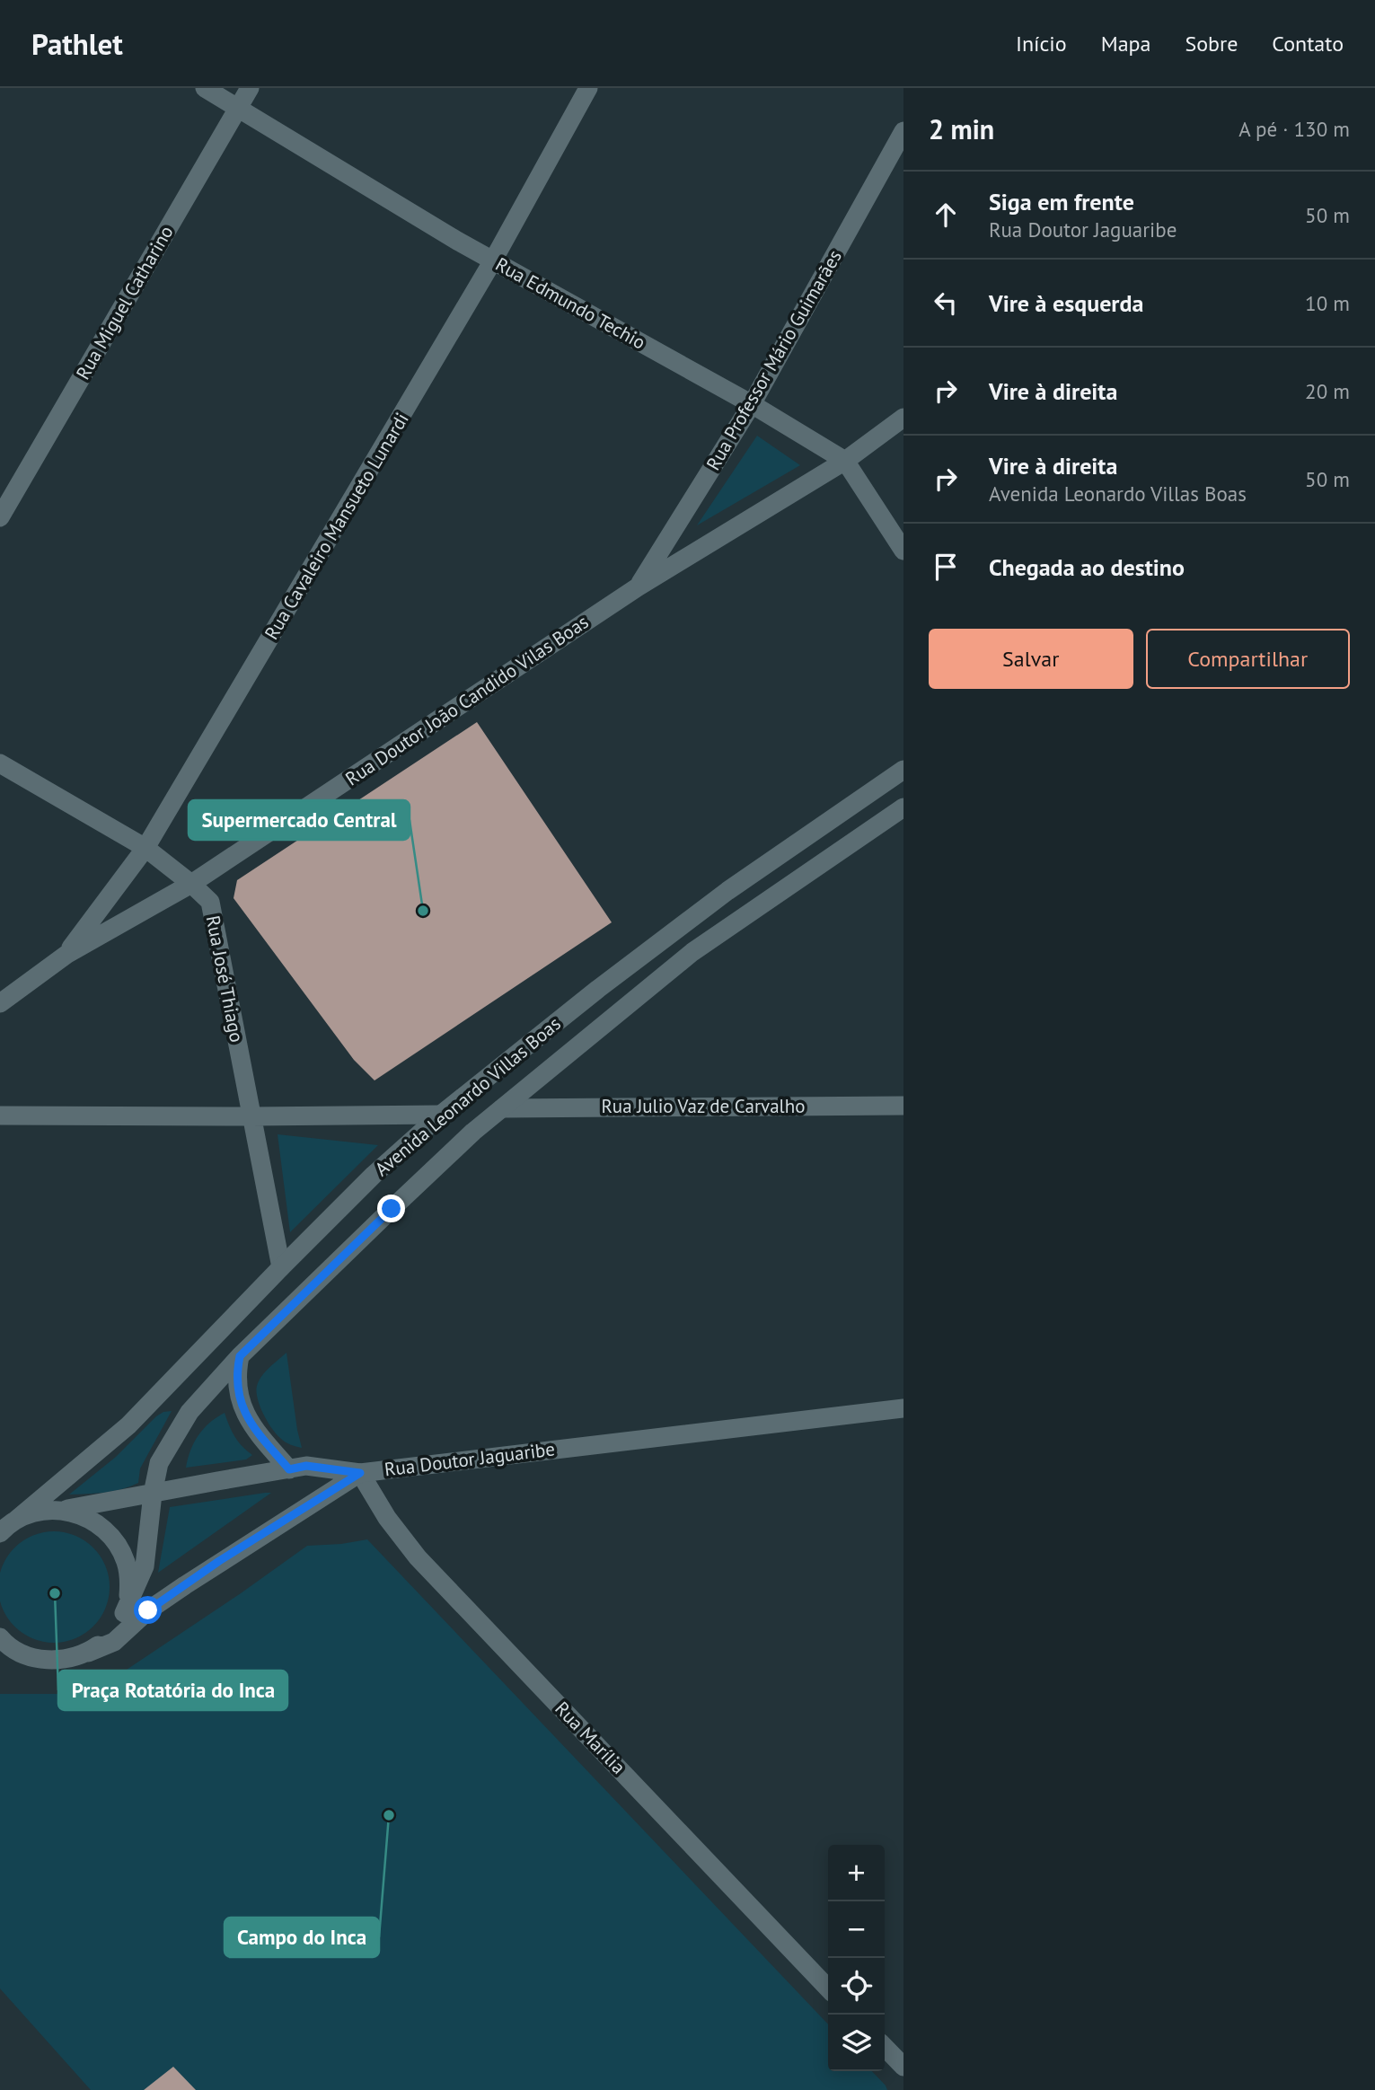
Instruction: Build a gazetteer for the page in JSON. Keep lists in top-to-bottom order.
{
  "streets": {
    "street": [
      "Rua Miguel Catharino",
      "Rua Edmundo Techio",
      "Rua Professor Mário Guimarães",
      "Rua Cavaleiro Mansueto Lunardi",
      "Rua Doutor João Candido Vilas Boas",
      "Rua José Thiago",
      "Avenida Leonardo Villas Boas",
      "Rua Julio Vaz de Carvalho",
      "Rua Doutor Jaguaribe",
      "Rua Marília"
    ]
  },
  "crossings": [
    ["Rua Miguel Catharino", "Rua Edmundo Techio"],
    ["Rua Edmundo Techio", "Rua Professor Mário Guimarães"],
    ["Rua Edmundo Techio", "Rua Cavaleiro Mansueto Lunardi"],
    ["Rua Edmundo Techio", "Rua Doutor João Candido Vilas Boas"],
    ["Rua Professor Mário Guimarães", "Rua Doutor João Candido Vilas Boas"],
    ["Rua Cavaleiro Mansueto Lunardi", "Rua Doutor João Candido Vilas Boas"],
    ["Rua Cavaleiro Mansueto Lunardi", "Rua José Thiago"],
    ["Rua Doutor João Candido Vilas Boas", "Rua José Thiago"],
    ["Rua José Thiago", "Avenida Leonardo Villas Boas"],
    ["Avenida Leonardo Villas Boas", "Rua Julio Vaz de Carvalho"],
    ["Rua Doutor Jaguaribe", "Rua Marília"]
  ],
  "places": ["Supermercado Central", "Praça Rotatória do Inca", "Campo do Inca"],
  "page": {
    "header": "Pathlet",
    "nav": [
      "Início",
      "Mapa",
      "Sobre",
      "Contato"
    ],
    "heading": ["2 min", "A pé · 130 m"],
    "list": [
      ["Siga em frente", "Rua Doutor Jaguaribe", "50 m"],
      ["Vire à esquerda", "10 m"],
      ["Vire à direita", "20 m"],
      ["Vire à direita", "Avenida Leonardo Villas Boas", "50 m"],
      "Chegada ao destino"
    ],
    "buttons": ["Salvar", "Compartilhar"],
    "map_buttons": ["+", "−"]
  }
}
